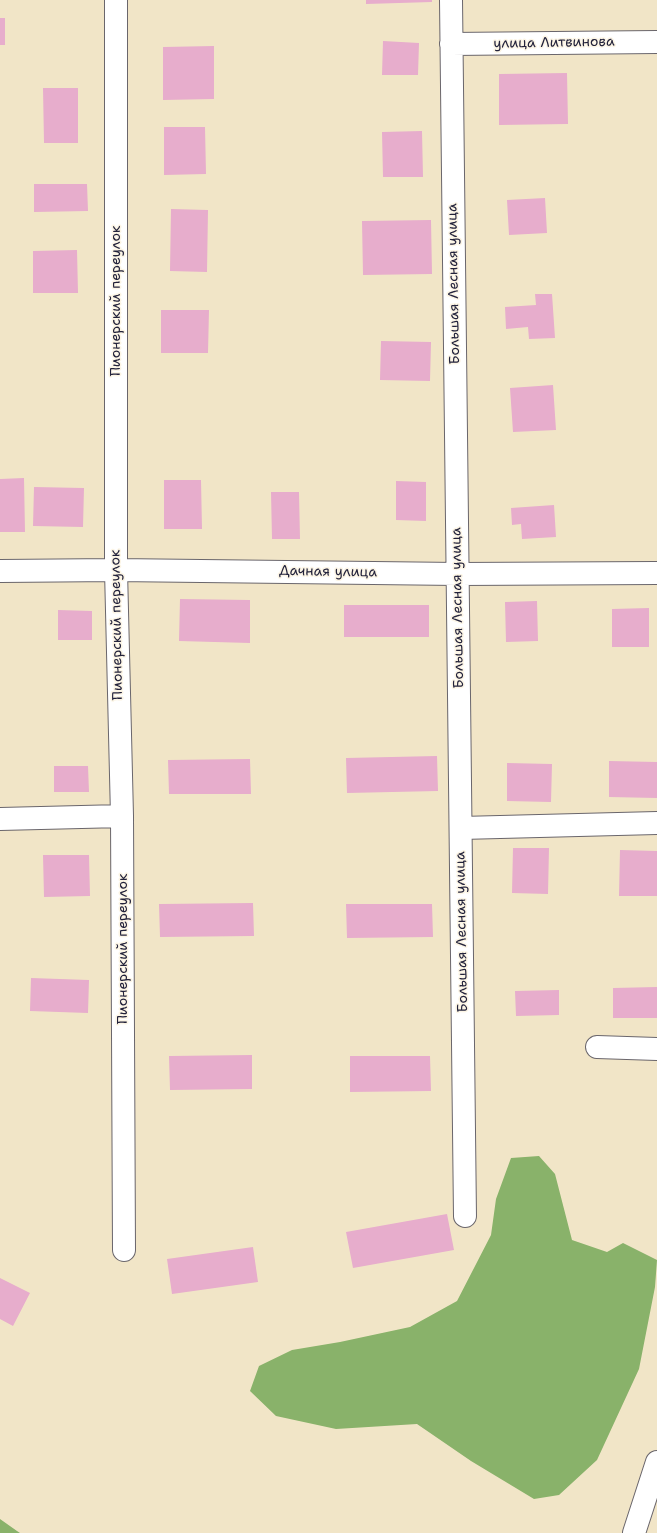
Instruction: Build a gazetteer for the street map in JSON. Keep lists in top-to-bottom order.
{
  "streets": {
    "street": [
      "улица Литвинова",
      "Большая Лесная улица",
      "Пионерский переулок",
      "Дачная улица"
    ]
  },
  "crossings": [
    ["улица Литвинова", "Большая Лесная улица"],
    ["Большая Лесная улица", "Дачная улица"],
    ["Пионерский переулок", "Дачная улица"]
  ]
}
